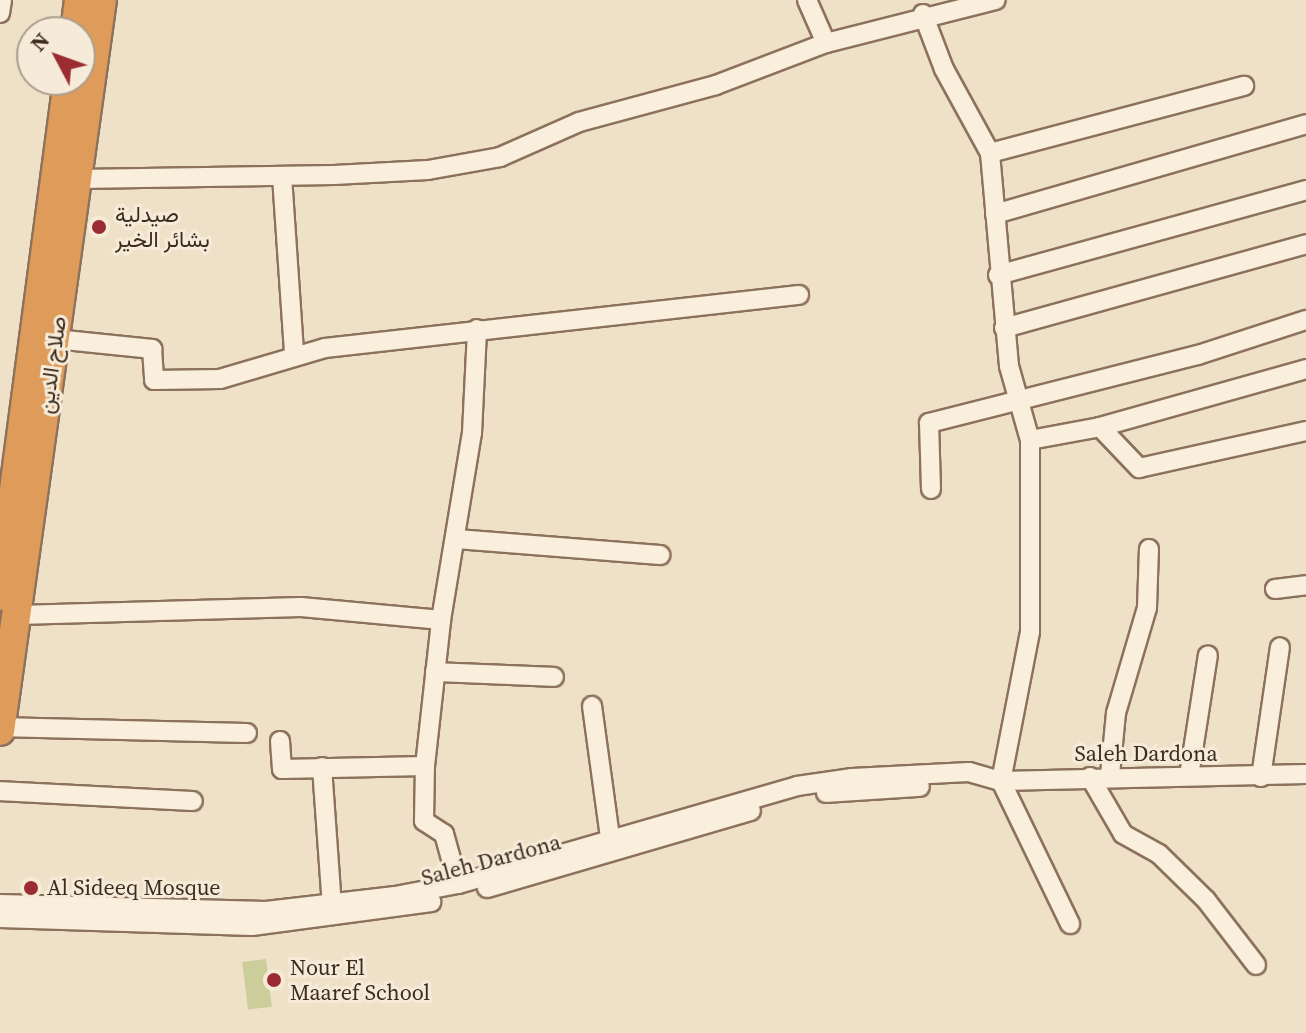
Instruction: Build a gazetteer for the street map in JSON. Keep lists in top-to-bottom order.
{
  "streets": {
    "highway": ["صلاح الدين"],
    "street": ["Saleh Dardona"]
  },
  "places": ["صيدلية بشائر الخير", "Al Sideeq Mosque", "Nour El Maaref School"],
  "north": "top left"
}
